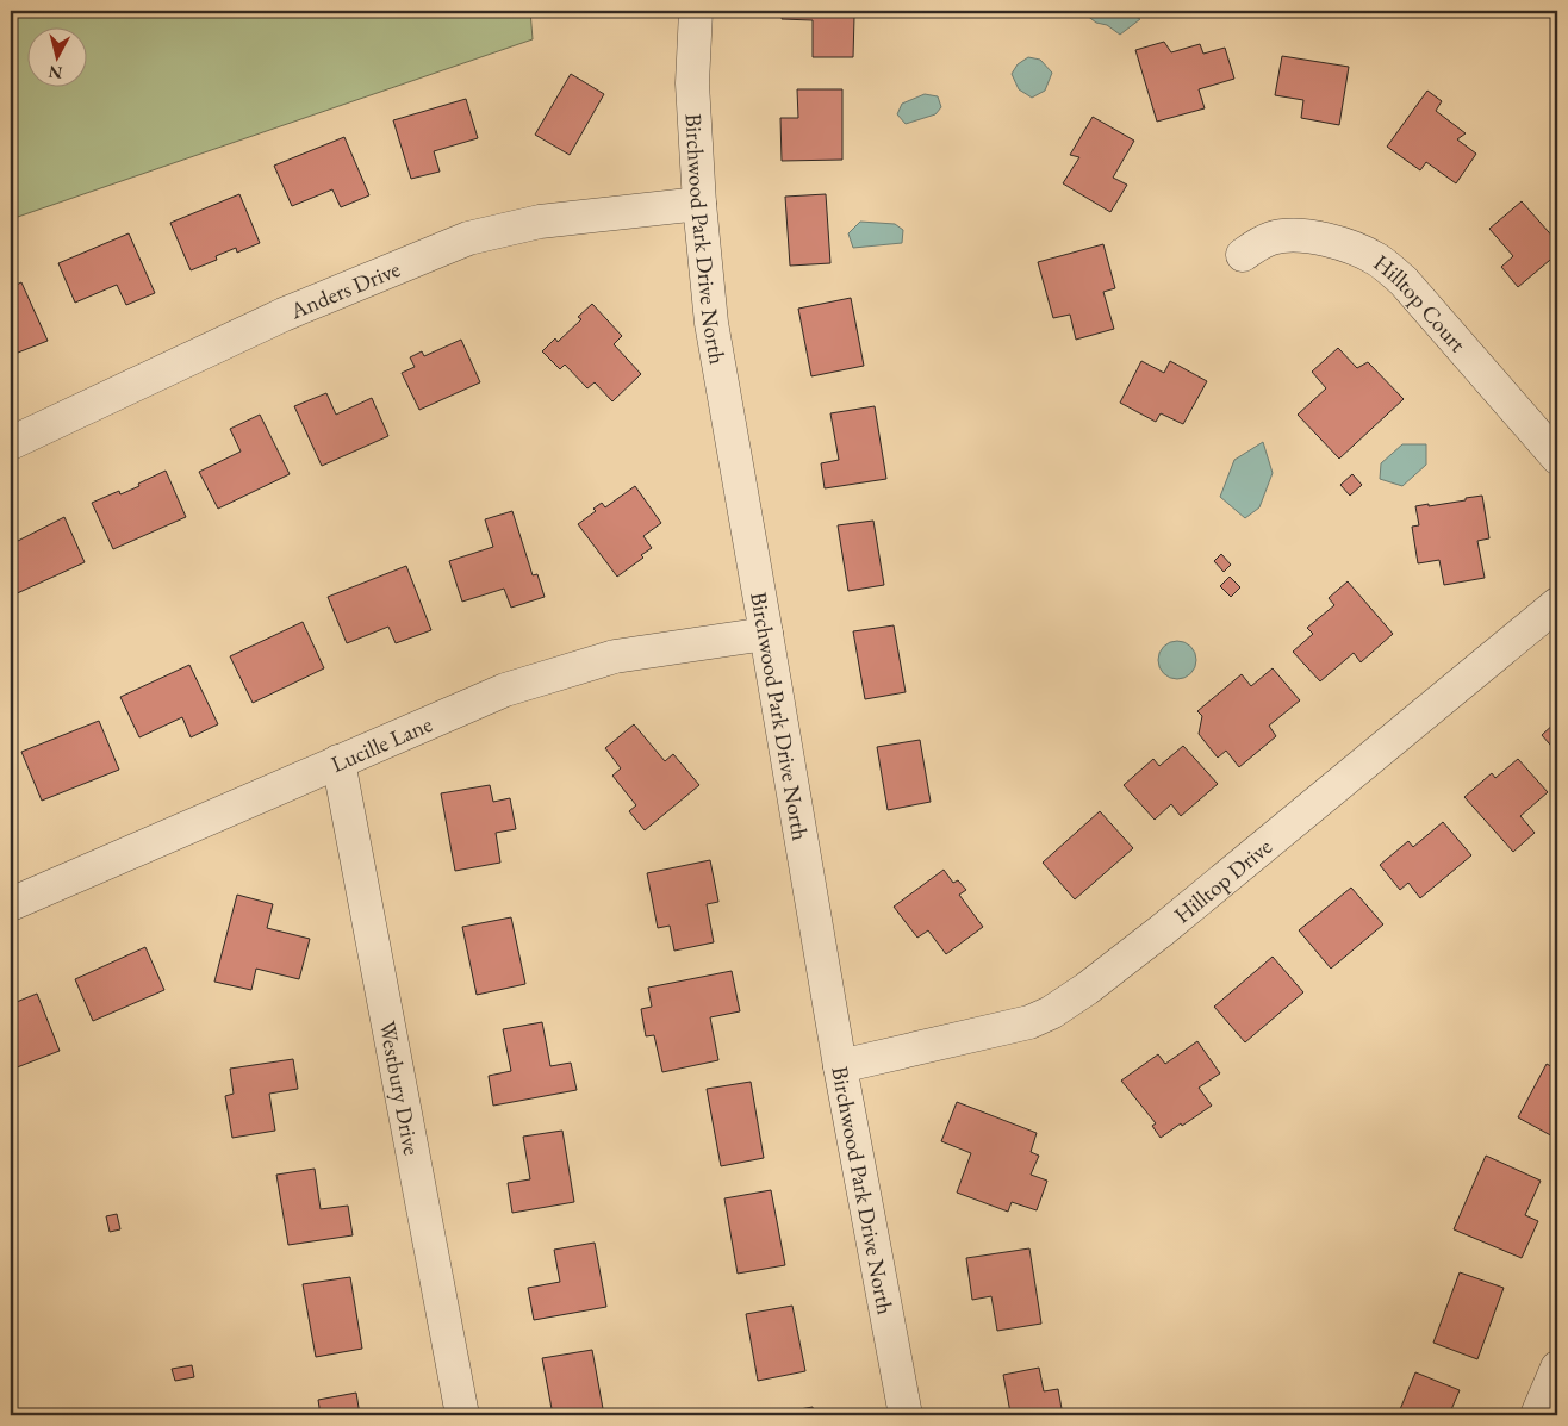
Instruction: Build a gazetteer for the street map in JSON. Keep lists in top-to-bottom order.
{
  "streets": {
    "street": [
      "Birchwood Park Drive North",
      "Anders Drive",
      "Hilltop Court",
      "Lucille Lane",
      "Hilltop Drive",
      "Westbury Drive"
    ]
  },
  "crossings": [
    ["Birchwood Park Drive North", "Anders Drive"],
    ["Birchwood Park Drive North", "Lucille Lane"],
    ["Birchwood Park Drive North", "Hilltop Drive"],
    ["Lucille Lane", "Westbury Drive"]
  ],
  "north": "bottom"
}
